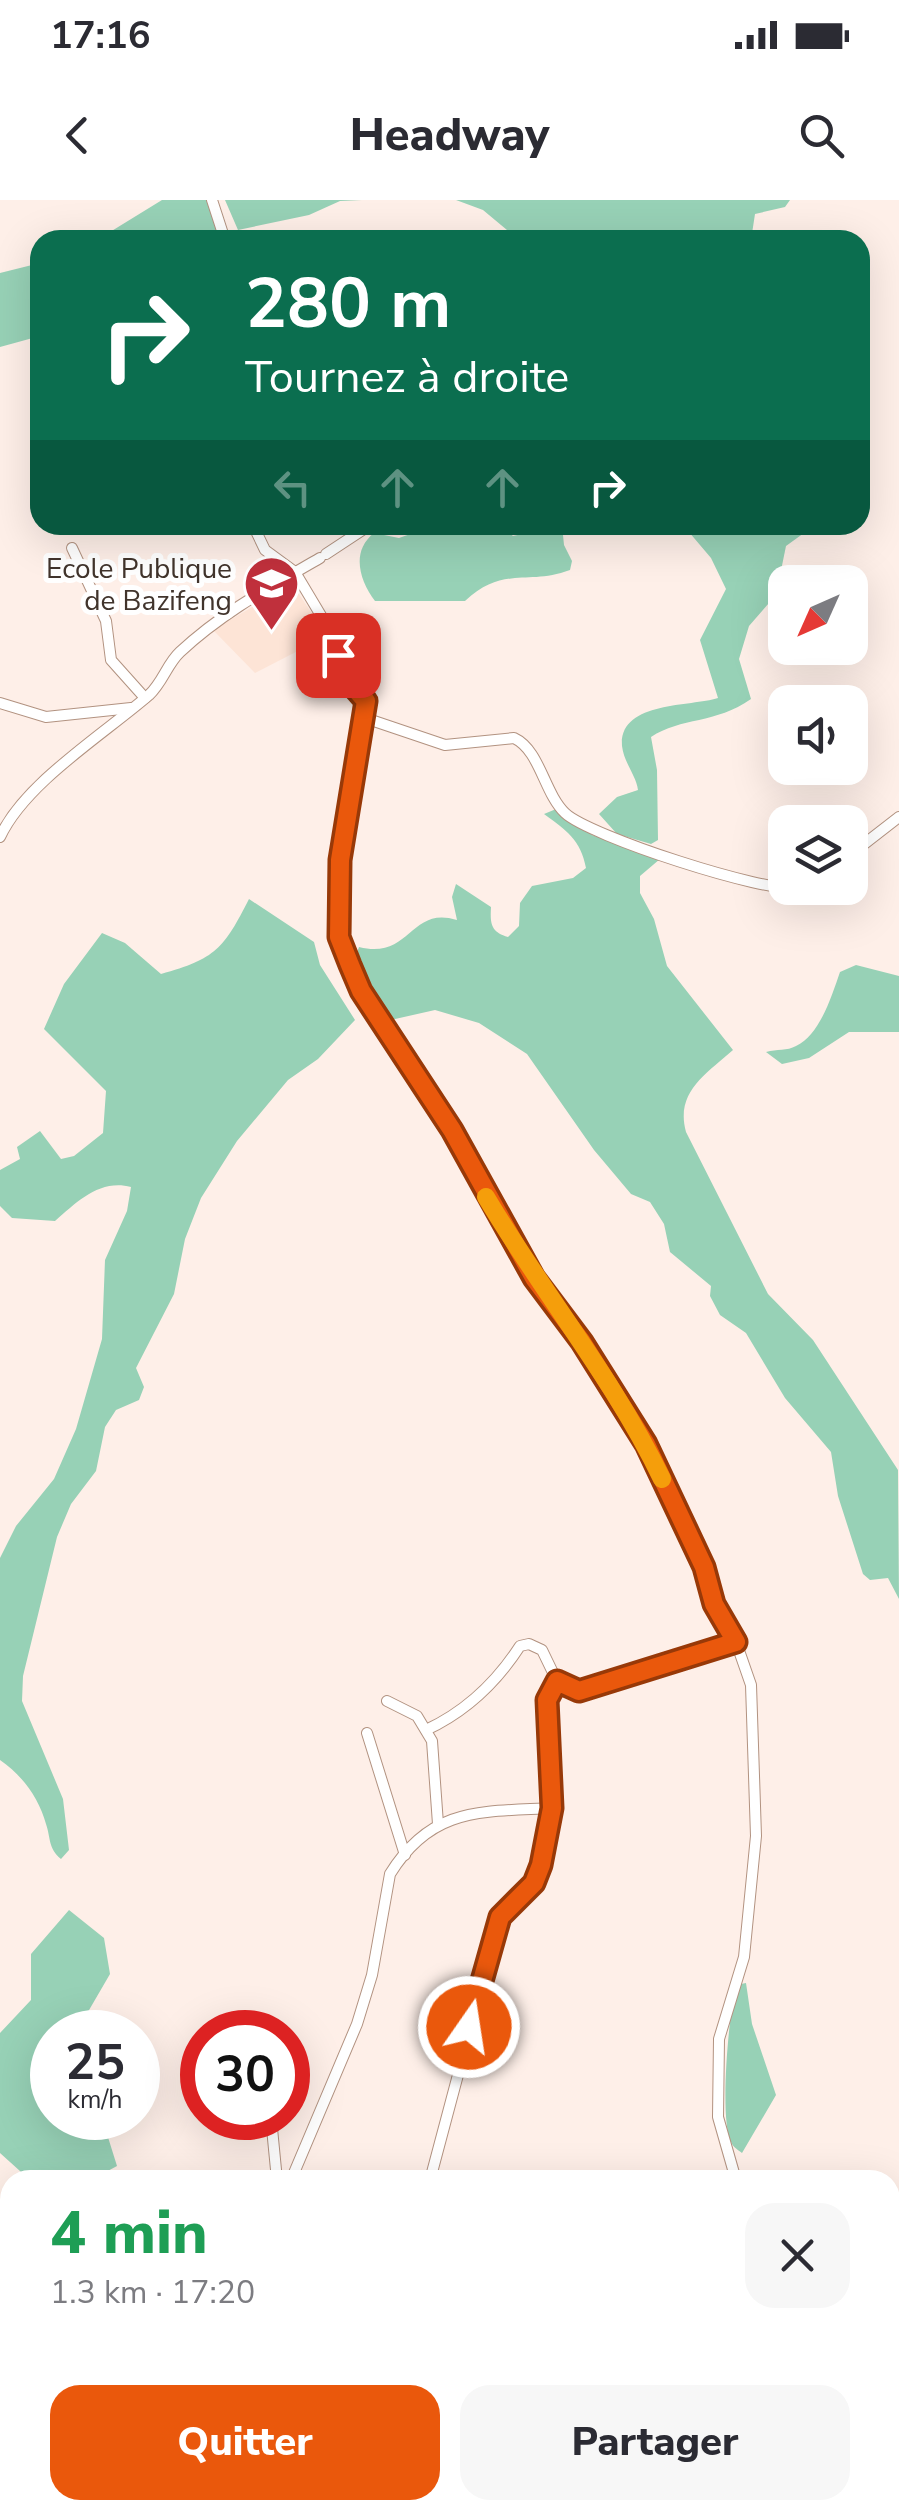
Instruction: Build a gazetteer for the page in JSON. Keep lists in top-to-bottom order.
{
  "places": {
    "school or university": ["Ecole Publique de Bazifeng"]
  },
  "north": "bottom left",
  "page": {
    "status": "17:16",
    "header": "Headway",
    "turn": ["280 m", "Tournez à droite"],
    "speed": "25 km/h",
    "limit": "30",
    "heading": ["4 min", "1.3 km · 17:20"],
    "buttons": ["Quitter", "Partager"]
  }
}
